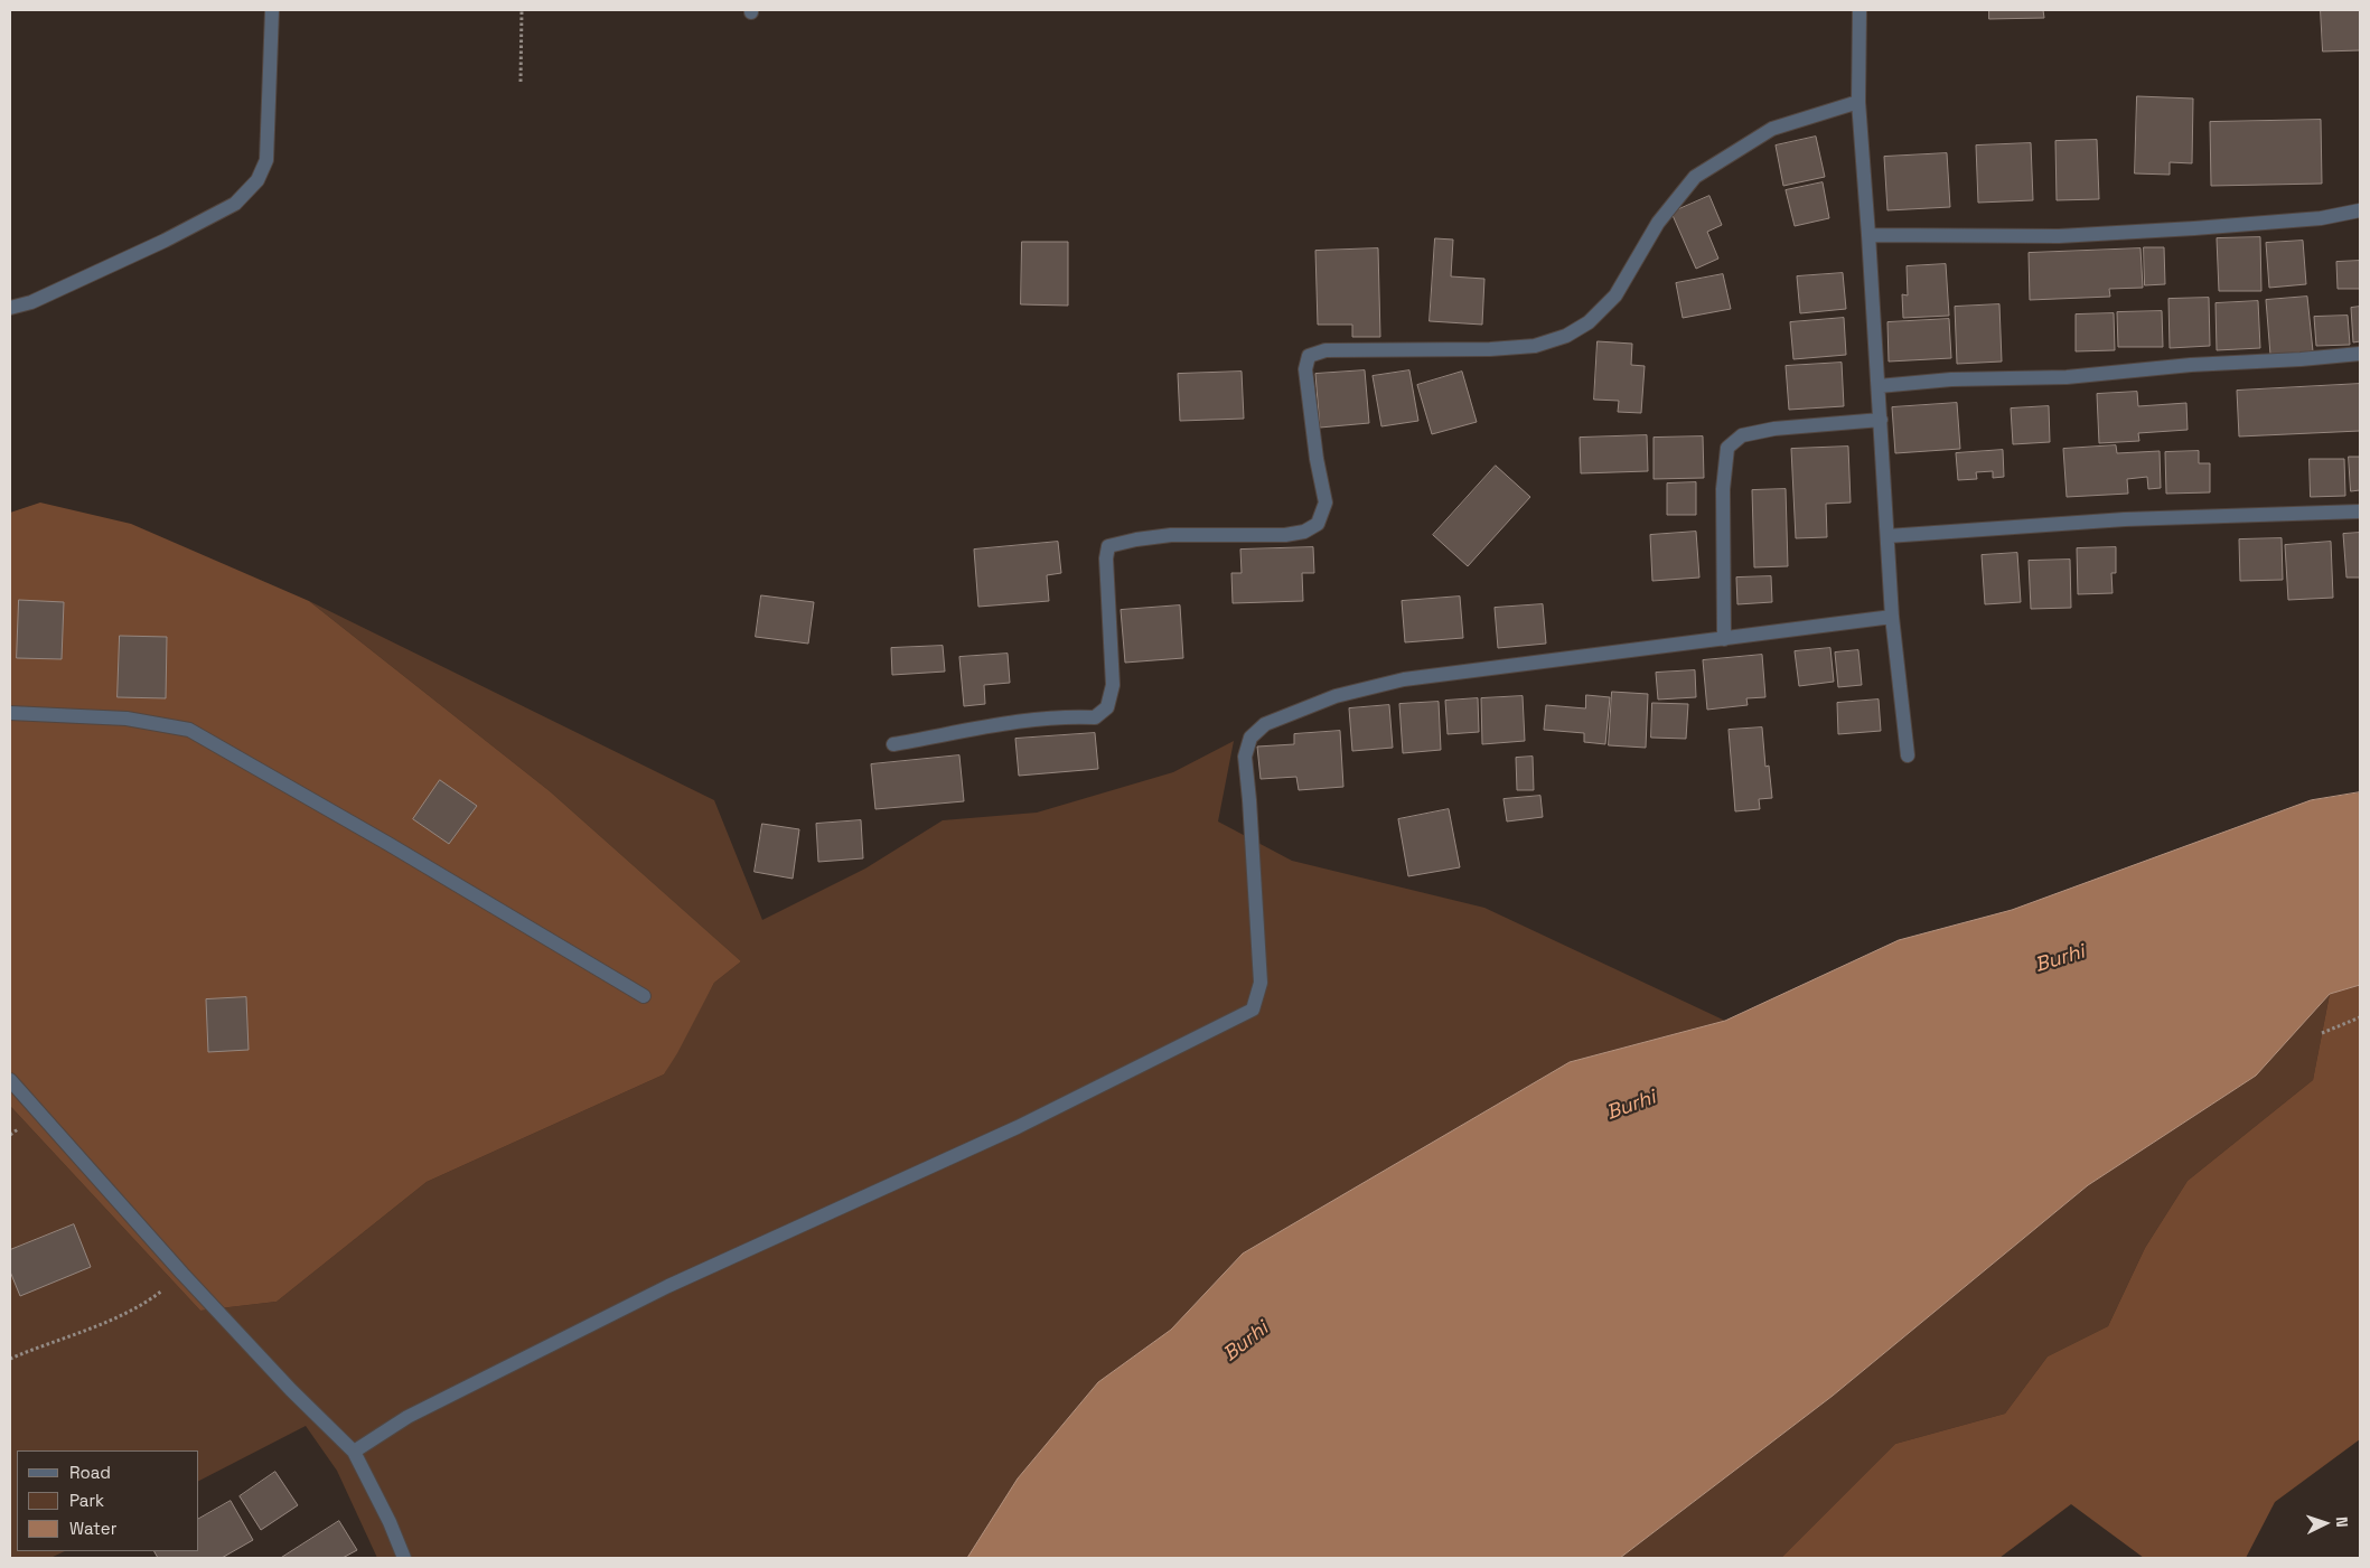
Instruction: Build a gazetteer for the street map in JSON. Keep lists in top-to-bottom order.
{
  "water": ["Burhi"],
  "legend": ["Road", "Park", "Water"],
  "north": "right"
}
